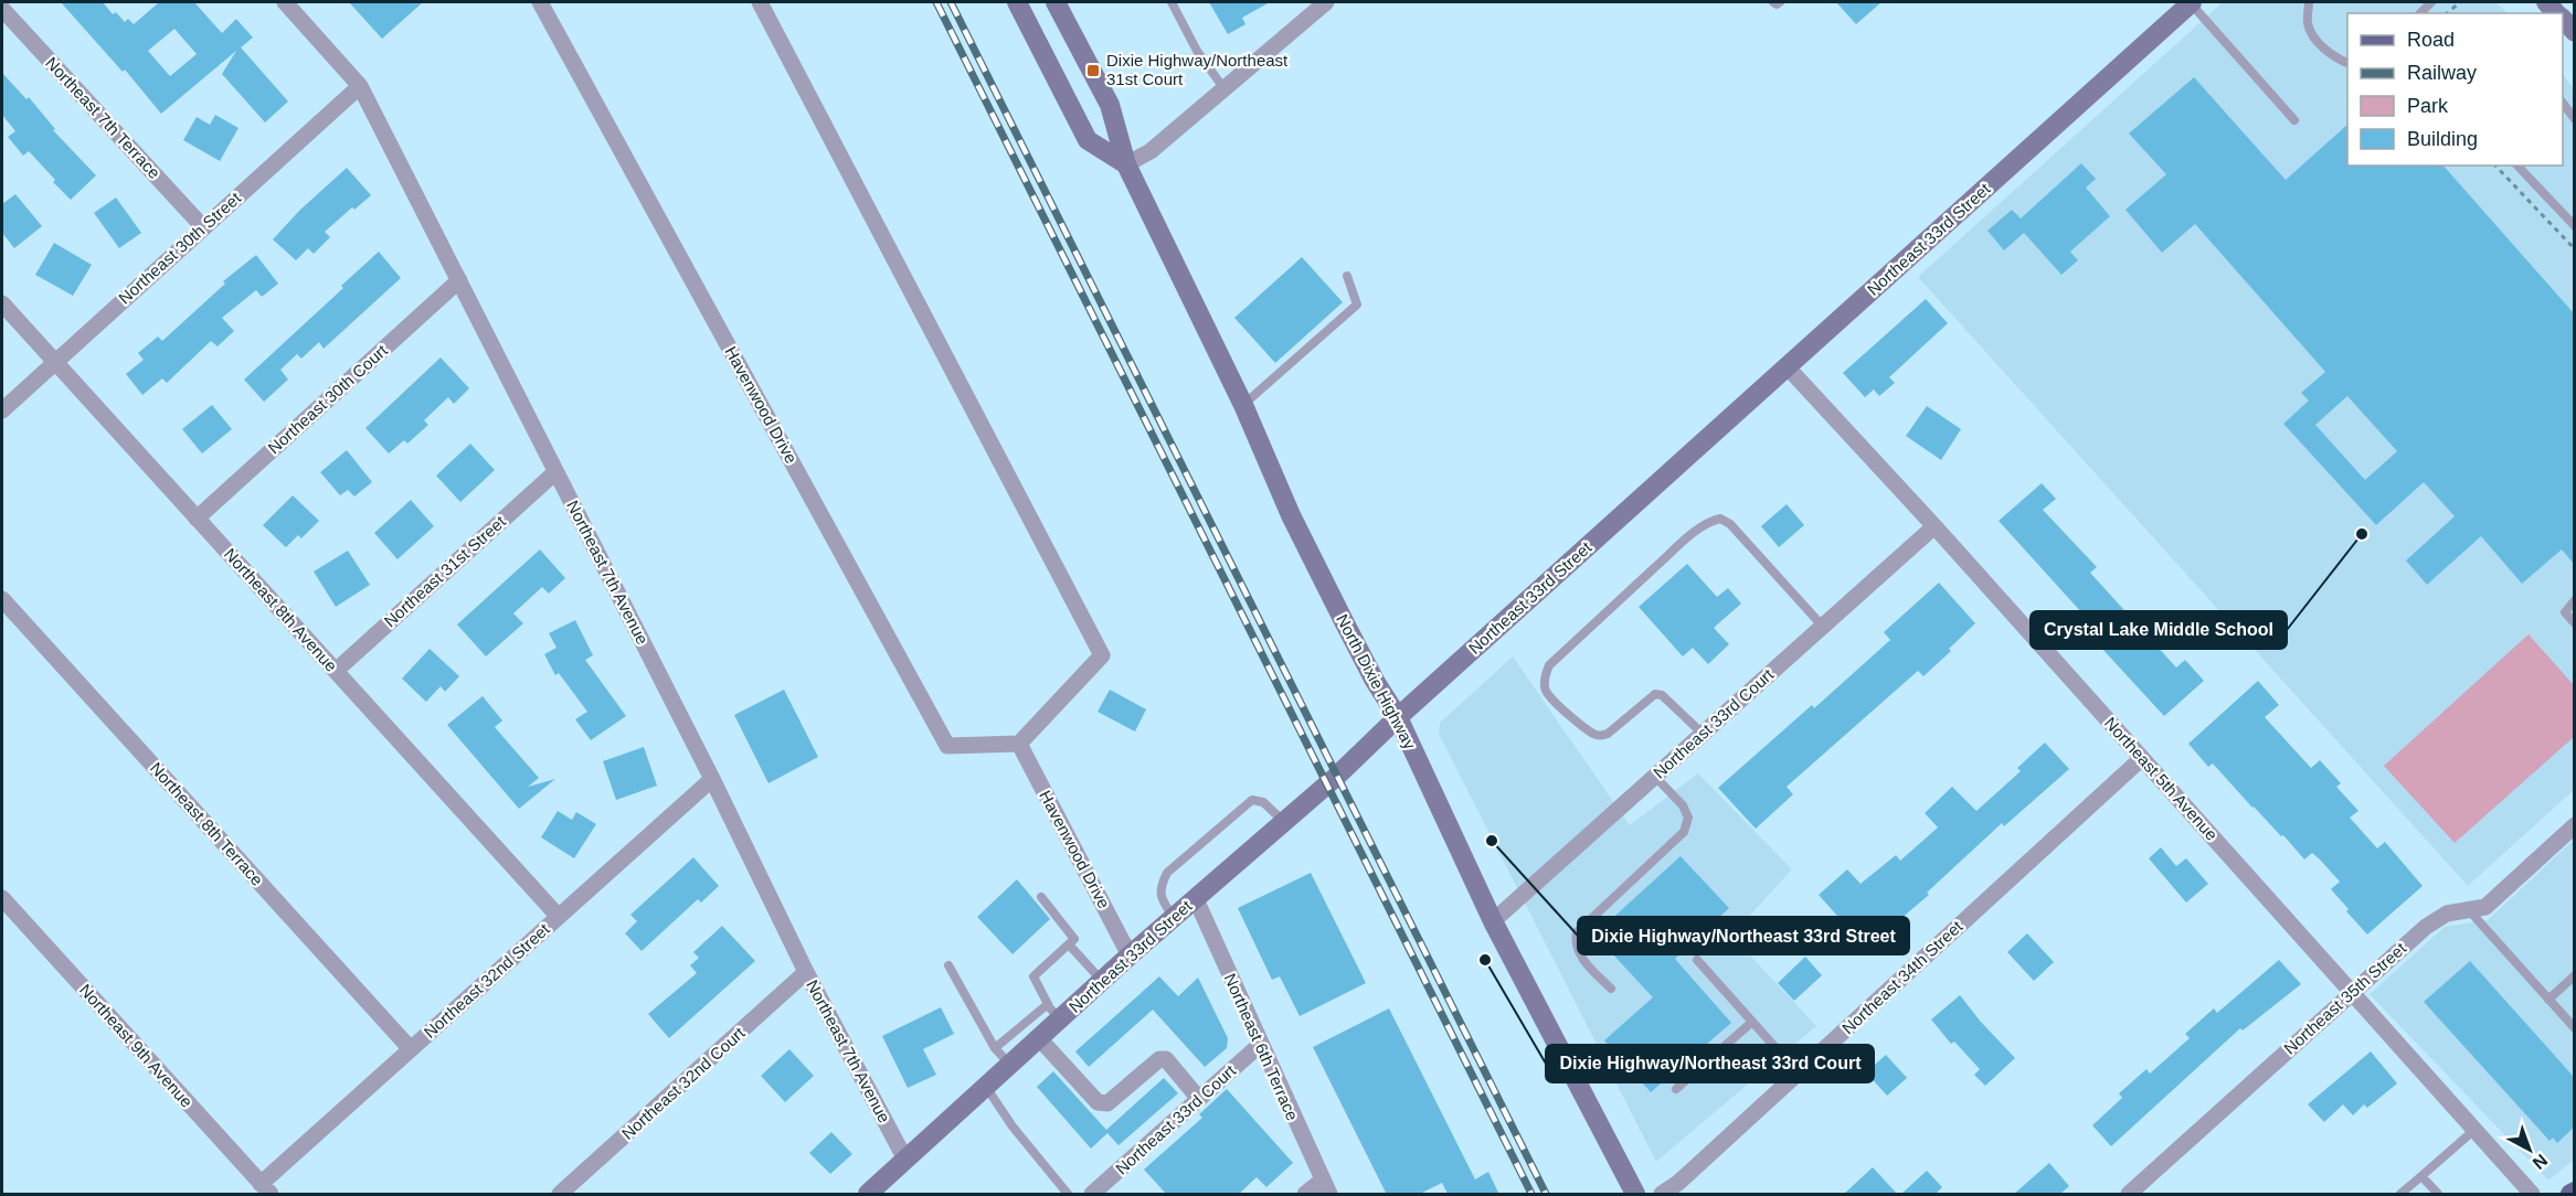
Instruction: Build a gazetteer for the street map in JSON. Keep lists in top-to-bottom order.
{
  "streets": {
    "street": [
      "Northeast 7th Terrace",
      "Northeast 33rd Street",
      "Northeast 30th Street",
      "Northeast 30th Court",
      "Havenwood Drive",
      "Northeast 31st Street",
      "Northeast 7th Avenue",
      "Northeast 8th Avenue",
      "North Dixie Highway",
      "Northeast 33rd Court",
      "Northeast 5th Avenue",
      "Northeast 8th Terrace",
      "Northeast 34th Street",
      "Northeast 32nd Street",
      "Northeast 35th Street",
      "Northeast 9th Avenue",
      "Northeast 6th Terrace",
      "Northeast 32nd Court"
    ]
  },
  "crossings": [
    ["Northeast 7th Terrace", "Northeast 30th Street"],
    ["Northeast 33rd Street", "Havenwood Drive"],
    ["Northeast 33rd Street", "Northeast 7th Avenue"],
    ["Northeast 33rd Street", "North Dixie Highway"],
    ["Northeast 33rd Street", "Northeast 5th Avenue"],
    ["Northeast 33rd Street", "Northeast 6th Terrace"],
    ["Northeast 30th Street", "Northeast 7th Avenue"],
    ["Northeast 30th Street", "Northeast 8th Avenue"],
    ["Northeast 30th Court", "Northeast 7th Avenue"],
    ["Northeast 30th Court", "Northeast 8th Avenue"],
    ["Northeast 31st Street", "Northeast 7th Avenue"],
    ["Northeast 31st Street", "Northeast 8th Avenue"],
    ["Northeast 7th Avenue", "Northeast 32nd Street"],
    ["Northeast 7th Avenue", "Northeast 32nd Court"],
    ["Northeast 8th Avenue", "Northeast 32nd Street"],
    ["North Dixie Highway", "Northeast 33rd Court"],
    ["Northeast 33rd Court", "Northeast 5th Avenue"],
    ["Northeast 33rd Court", "Northeast 6th Terrace"],
    ["Northeast 5th Avenue", "Northeast 34th Street"],
    ["Northeast 5th Avenue", "Northeast 35th Street"],
    ["Northeast 8th Terrace", "Northeast 32nd Street"],
    ["Northeast 32nd Street", "Northeast 9th Avenue"]
  ],
  "places": {
    "transit": ["Dixie Highway/Northeast 31st Court"],
    "other": ["Crystal Lake Middle School", "Dixie Highway/Northeast 33rd Street", "Dixie Highway/Northeast 33rd Court"]
  },
  "legend": [
    "Road",
    "Railway",
    "Park",
    "Building"
  ],
  "north": "bottom right"
}
